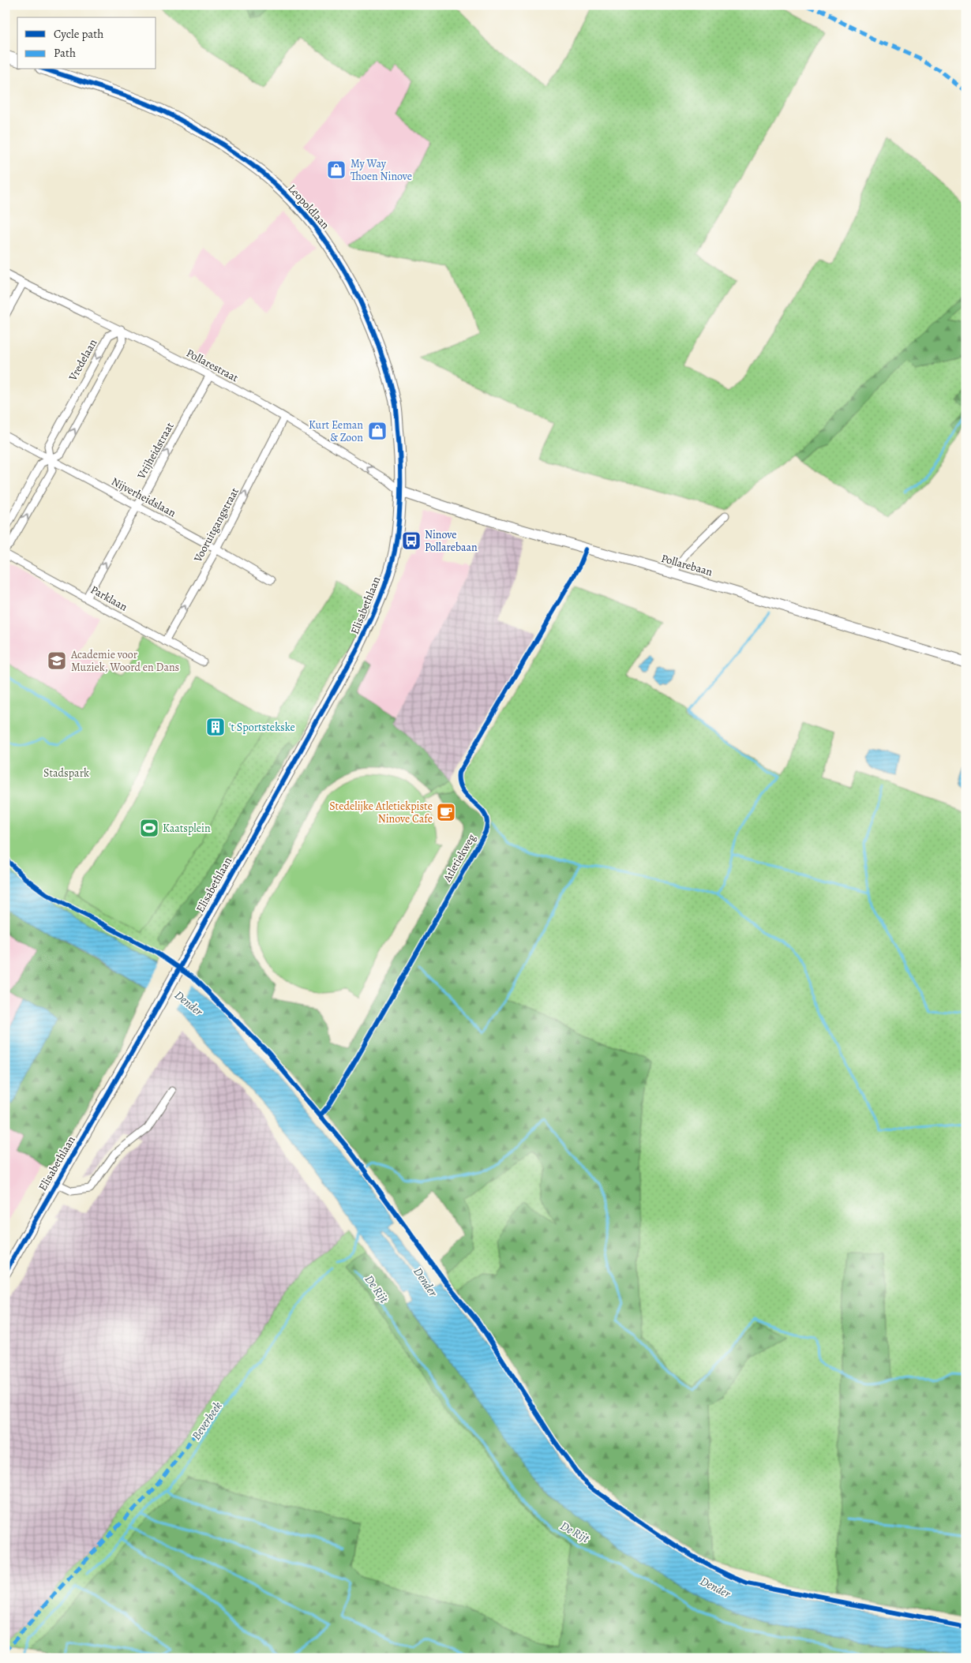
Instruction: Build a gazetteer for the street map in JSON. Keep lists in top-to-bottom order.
{
  "streets": {
    "main road": ["Leopoldlaan", "Elisabethlaan"],
    "street": [
      "Vredelaan",
      "Pollarestraat",
      "Vrijheidstraat",
      "Nijverheidslaan",
      "Vooruitgangstraat",
      "Pollarebaan",
      "Parklaan"
    ],
    "cycle path": ["Atletiekweg"]
  },
  "crossings": [
    ["Leopoldlaan", "Pollarestraat"],
    ["Leopoldlaan", "Pollarebaan"],
    ["Leopoldlaan", "Elisabethlaan"],
    ["Vredelaan", "Pollarestraat"],
    ["Vredelaan", "Nijverheidslaan"],
    ["Pollarestraat", "Vrijheidstraat"],
    ["Pollarestraat", "Vooruitgangstraat"],
    ["Pollarestraat", "Pollarebaan"],
    ["Pollarestraat", "Elisabethlaan"],
    ["Vrijheidstraat", "Nijverheidslaan"],
    ["Vrijheidstraat", "Parklaan"],
    ["Nijverheidslaan", "Vooruitgangstraat"],
    ["Vooruitgangstraat", "Parklaan"],
    ["Pollarebaan", "Elisabethlaan"]
  ],
  "one_way": ["Vrijheidstraat", "Vooruitgangstraat"],
  "water": ["Dender", "De Rijt", "Beverbeek"],
  "parks": ["Stadspark"],
  "places": {
    "shop": ["My Way Thoen Ninove", "Kurt Eeman & Zoon"],
    "bus stop": ["Ninove Pollarebaan"],
    "school or university": ["Academie voor Muziek, Woord en Dans"],
    "building": ["'t Sportstekske"],
    "cafe": ["Stedelijke Atletiekpiste Ninove Cafe"],
    "sports": ["Kaatsplein"]
  },
  "legend": ["Cycle path", "Path"]
}
